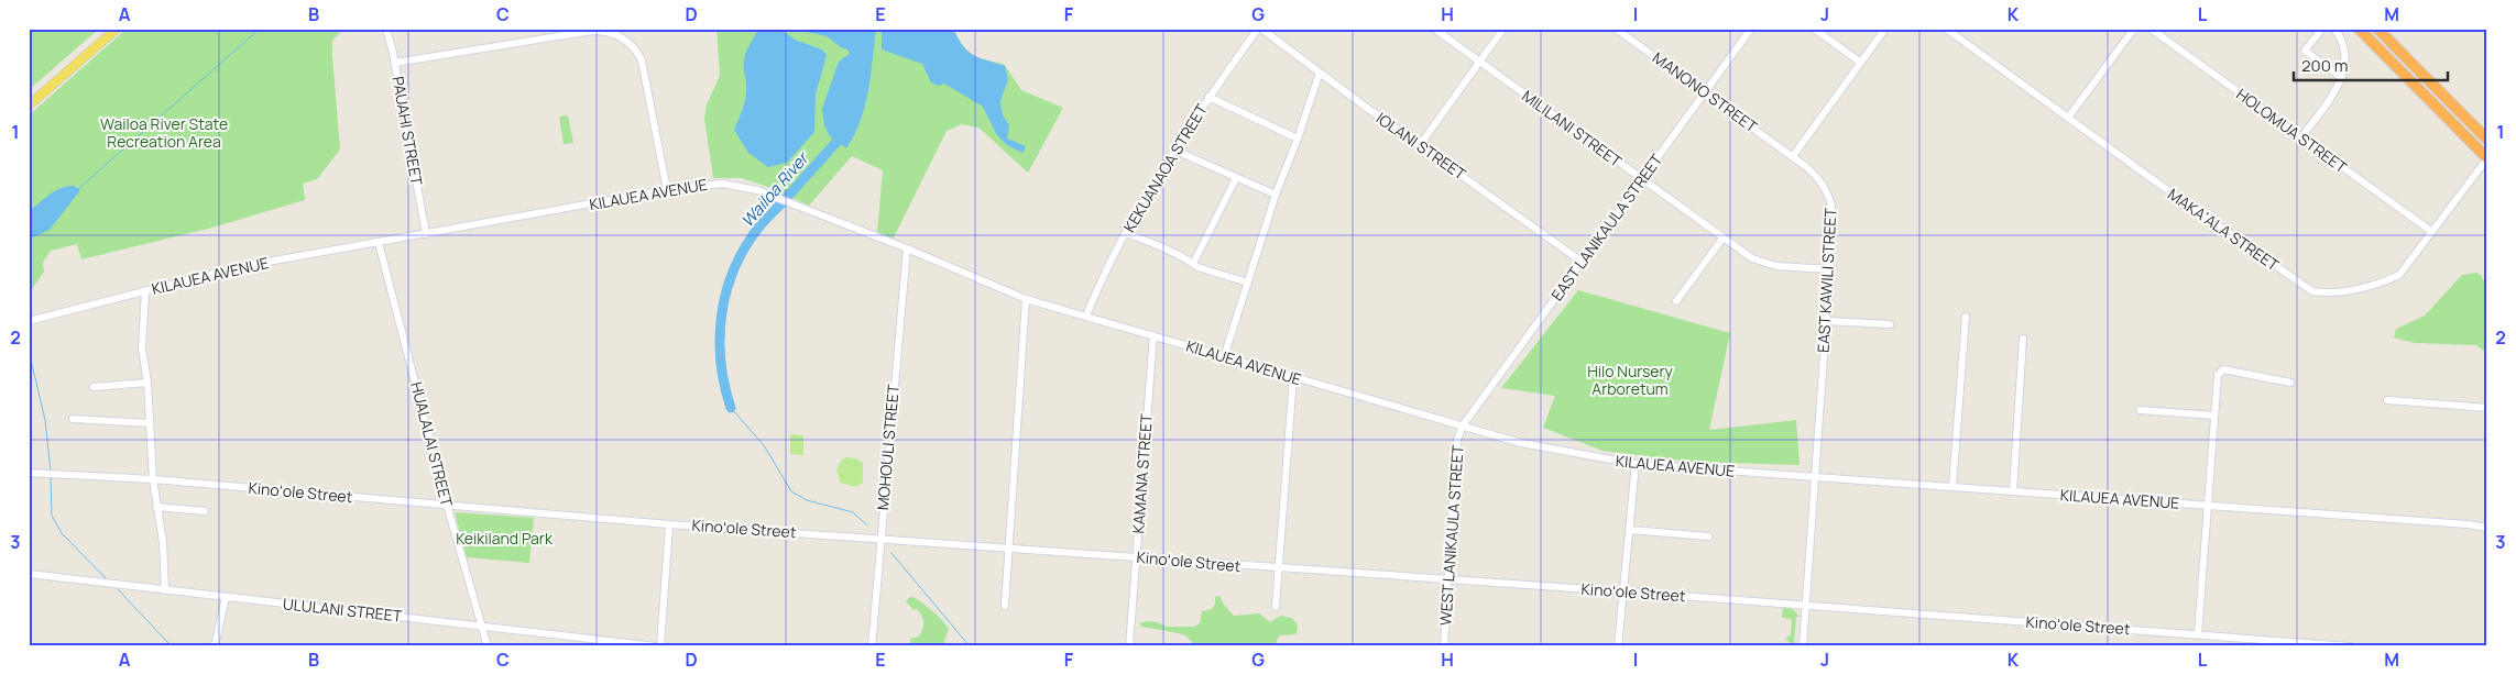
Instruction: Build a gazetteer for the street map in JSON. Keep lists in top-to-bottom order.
{
  "streets": {
    "street": [
      "MANONO STREET",
      "MILILANI STREET",
      "PAUAHI STREET",
      "HOLOMUA STREET",
      "IOLANI STREET",
      "KEKUANAOA STREET",
      "KILAUEA AVENUE",
      "EAST LANIKAULA STREET",
      "MAKA‘ALA STREET",
      "EAST KAWILI STREET",
      "HUALALAI STREET",
      "MOHOULI STREET",
      "KAMANA STREET",
      "Kinoʻole Street",
      "WEST LANIKAULA STREET",
      "ULULANI STREET"
    ]
  },
  "crossings": [
    ["MANONO STREET", "EAST LANIKAULA STREET"],
    ["MANONO STREET", "EAST KAWILI STREET"],
    ["MILILANI STREET", "EAST LANIKAULA STREET"],
    ["MILILANI STREET", "EAST KAWILI STREET"],
    ["PAUAHI STREET", "KILAUEA AVENUE"],
    ["HOLOMUA STREET", "MAKA‘ALA STREET"],
    ["IOLANI STREET", "KEKUANAOA STREET"],
    ["IOLANI STREET", "EAST LANIKAULA STREET"],
    ["KEKUANAOA STREET", "KILAUEA AVENUE"],
    ["KILAUEA AVENUE", "EAST LANIKAULA STREET"],
    ["KILAUEA AVENUE", "EAST KAWILI STREET"],
    ["KILAUEA AVENUE", "HUALALAI STREET"],
    ["KILAUEA AVENUE", "MOHOULI STREET"],
    ["KILAUEA AVENUE", "KAMANA STREET"],
    ["KILAUEA AVENUE", "WEST LANIKAULA STREET"],
    ["EAST LANIKAULA STREET", "WEST LANIKAULA STREET"],
    ["EAST KAWILI STREET", "Kinoʻole Street"],
    ["HUALALAI STREET", "Kinoʻole Street"],
    ["HUALALAI STREET", "ULULANI STREET"],
    ["MOHOULI STREET", "Kinoʻole Street"],
    ["KAMANA STREET", "Kinoʻole Street"],
    ["Kinoʻole Street", "WEST LANIKAULA STREET"]
  ],
  "water": ["Wailoa River"],
  "parks": ["Wailoa River State Recreation Area", "Hilo Nursery Arboretum", "Keikiland Park"],
  "scale_bar": "200 m",
  "grid": {
    "columns": [
      "A",
      "B",
      "C",
      "D",
      "E",
      "F",
      "G",
      "H",
      "I",
      "J",
      "K",
      "L",
      "M"
    ],
    "rows": ["1", "2", "3"]
  }
}
